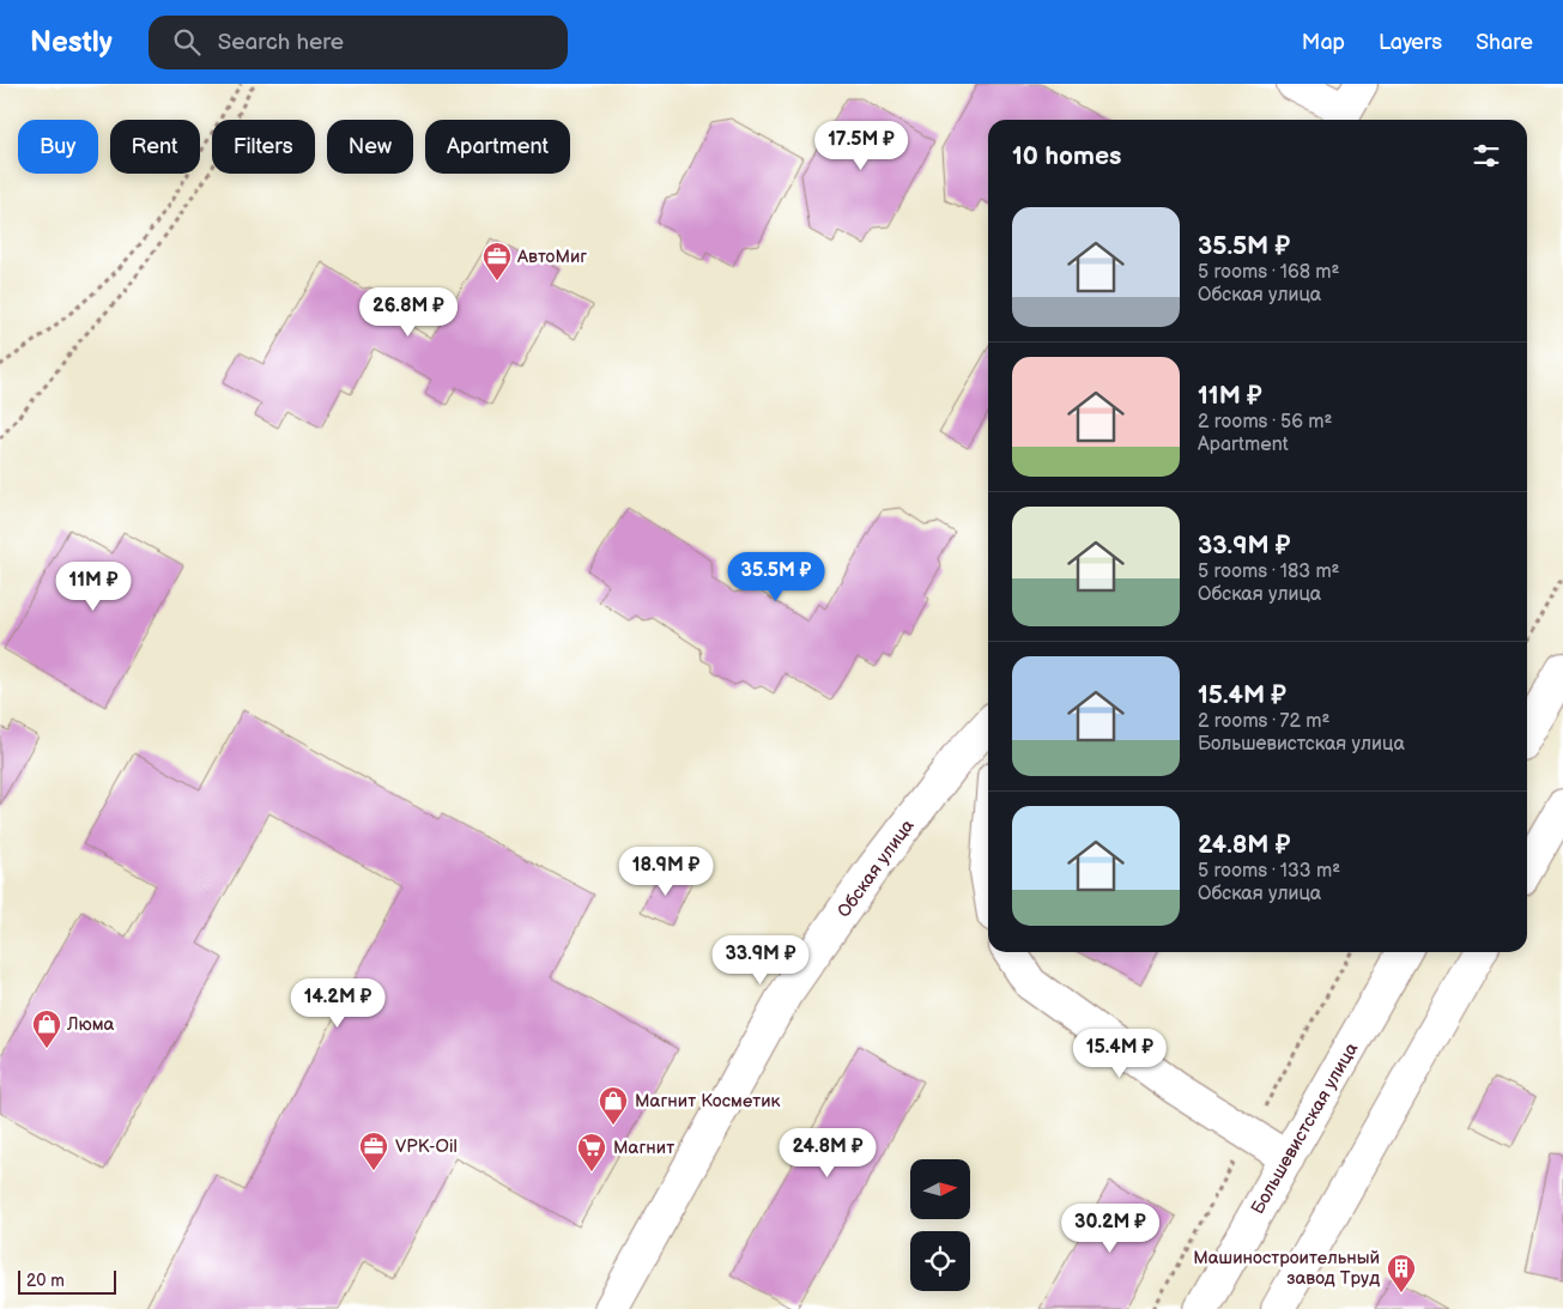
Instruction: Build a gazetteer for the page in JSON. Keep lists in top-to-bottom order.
{
  "streets": {
    "main road": ["Обская улица", "Большевистская улица"]
  },
  "places": {
    "office": ["АвтоМиг", "VPK-Oil"],
    "shop": ["Люма", "Магнит Косметик"],
    "supermarket": ["Магнит"],
    "building": ["Машиностроительный завод Труд"]
  },
  "scale_bar": "20 m",
  "north": "right",
  "page": {
    "header": "Nestly",
    "search": "Search here",
    "nav": ["Map", "Layers", "Share"],
    "chip": [
      "Buy",
      "Rent",
      "Filters",
      "New",
      "Apartment"
    ],
    "heading": "10 homes",
    "price": [
      "17.5M ₽",
      "26.8M ₽",
      "35.5M ₽",
      "11M ₽",
      "18.9M ₽",
      "33.9M ₽",
      "14.2M ₽",
      "15.4M ₽",
      "24.8M ₽",
      "30.2M ₽"
    ],
    "list": [
      {
        "name": "35.5M ₽",
        "note": "5 rooms · 168 m² · Обская улица"
      },
      {
        "name": "11M ₽",
        "note": "2 rooms · 56 m² · Apartment"
      },
      {
        "name": "33.9M ₽",
        "note": "5 rooms · 183 m² · Обская улица"
      },
      {
        "name": "15.4M ₽",
        "note": "2 rooms · 72 m² · Большевистская улица"
      },
      {
        "name": "24.8M ₽",
        "note": "5 rooms · 133 m² · Обская улица"
      }
    ],
    "scale": "20 m"
  }
}
